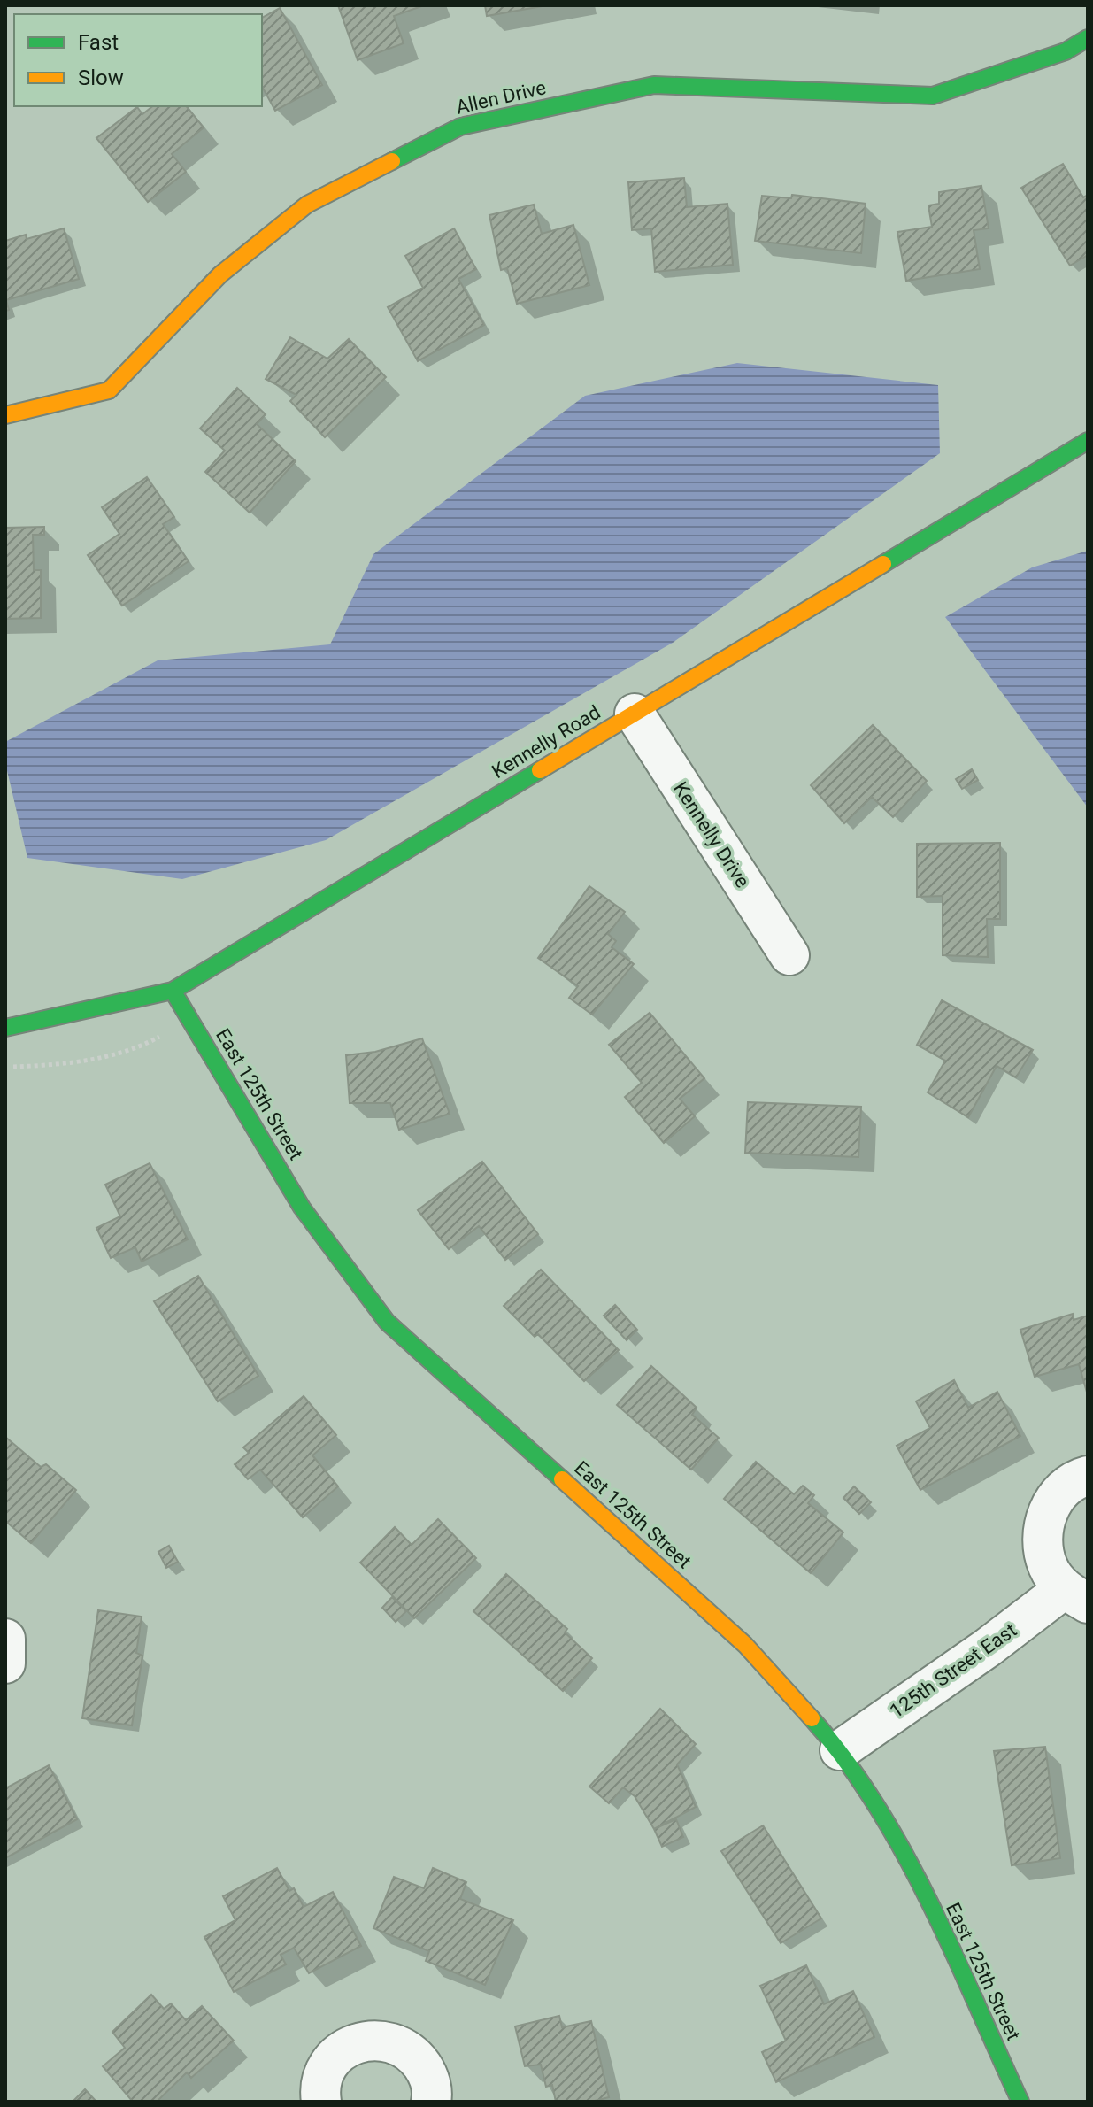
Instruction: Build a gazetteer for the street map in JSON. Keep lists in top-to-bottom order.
{
  "streets": {
    "street": [
      "Allen Drive",
      "Kennelly Road",
      "Kennelly Drive",
      "East 125th Street",
      "125th Street East"
    ]
  },
  "crossings": [
    ["Kennelly Road", "Kennelly Drive"],
    ["Kennelly Road", "East 125th Street"],
    ["East 125th Street", "125th Street East"]
  ],
  "legend": ["Fast", "Slow"]
}
